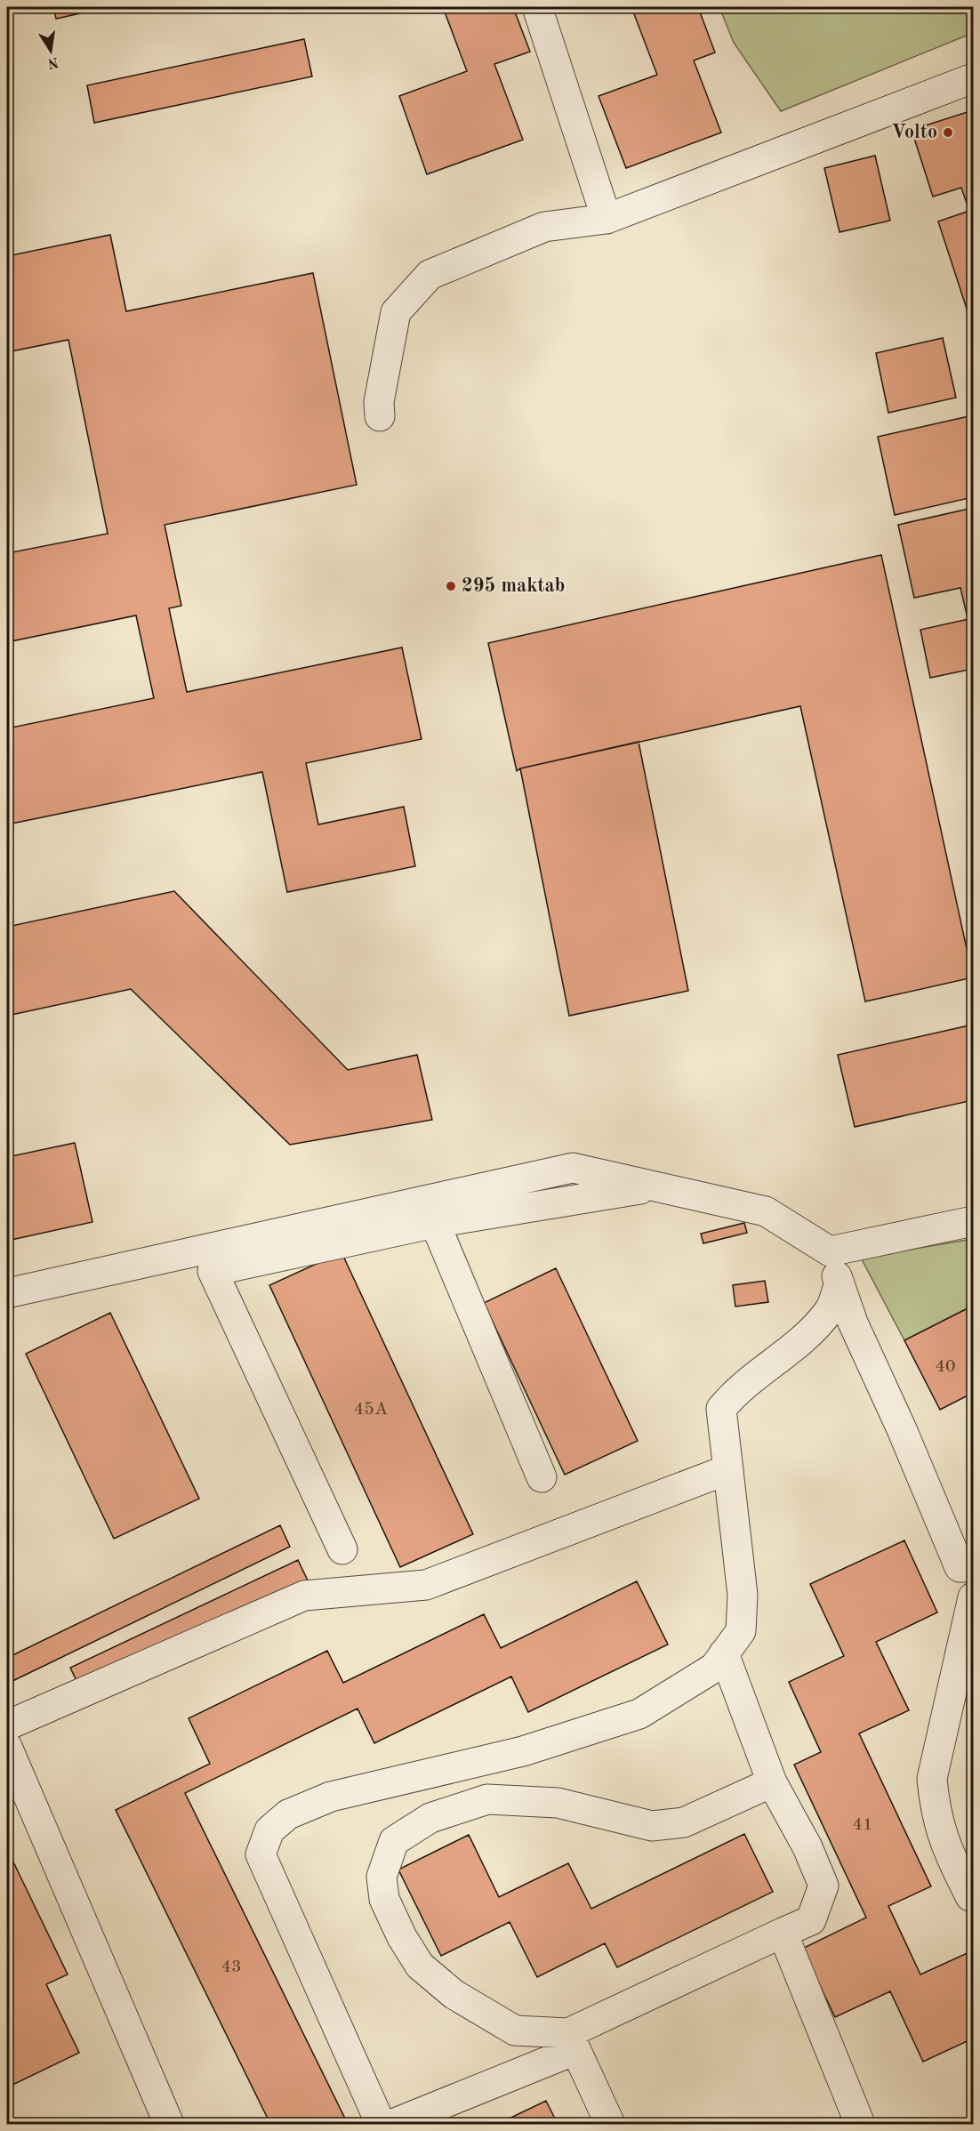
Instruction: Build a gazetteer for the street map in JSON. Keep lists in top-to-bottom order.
{
  "places": ["Volto", "295 maktab"],
  "house_numbers": [
    "40",
    "45А",
    "41",
    "43"
  ],
  "north": "bottom"
}
